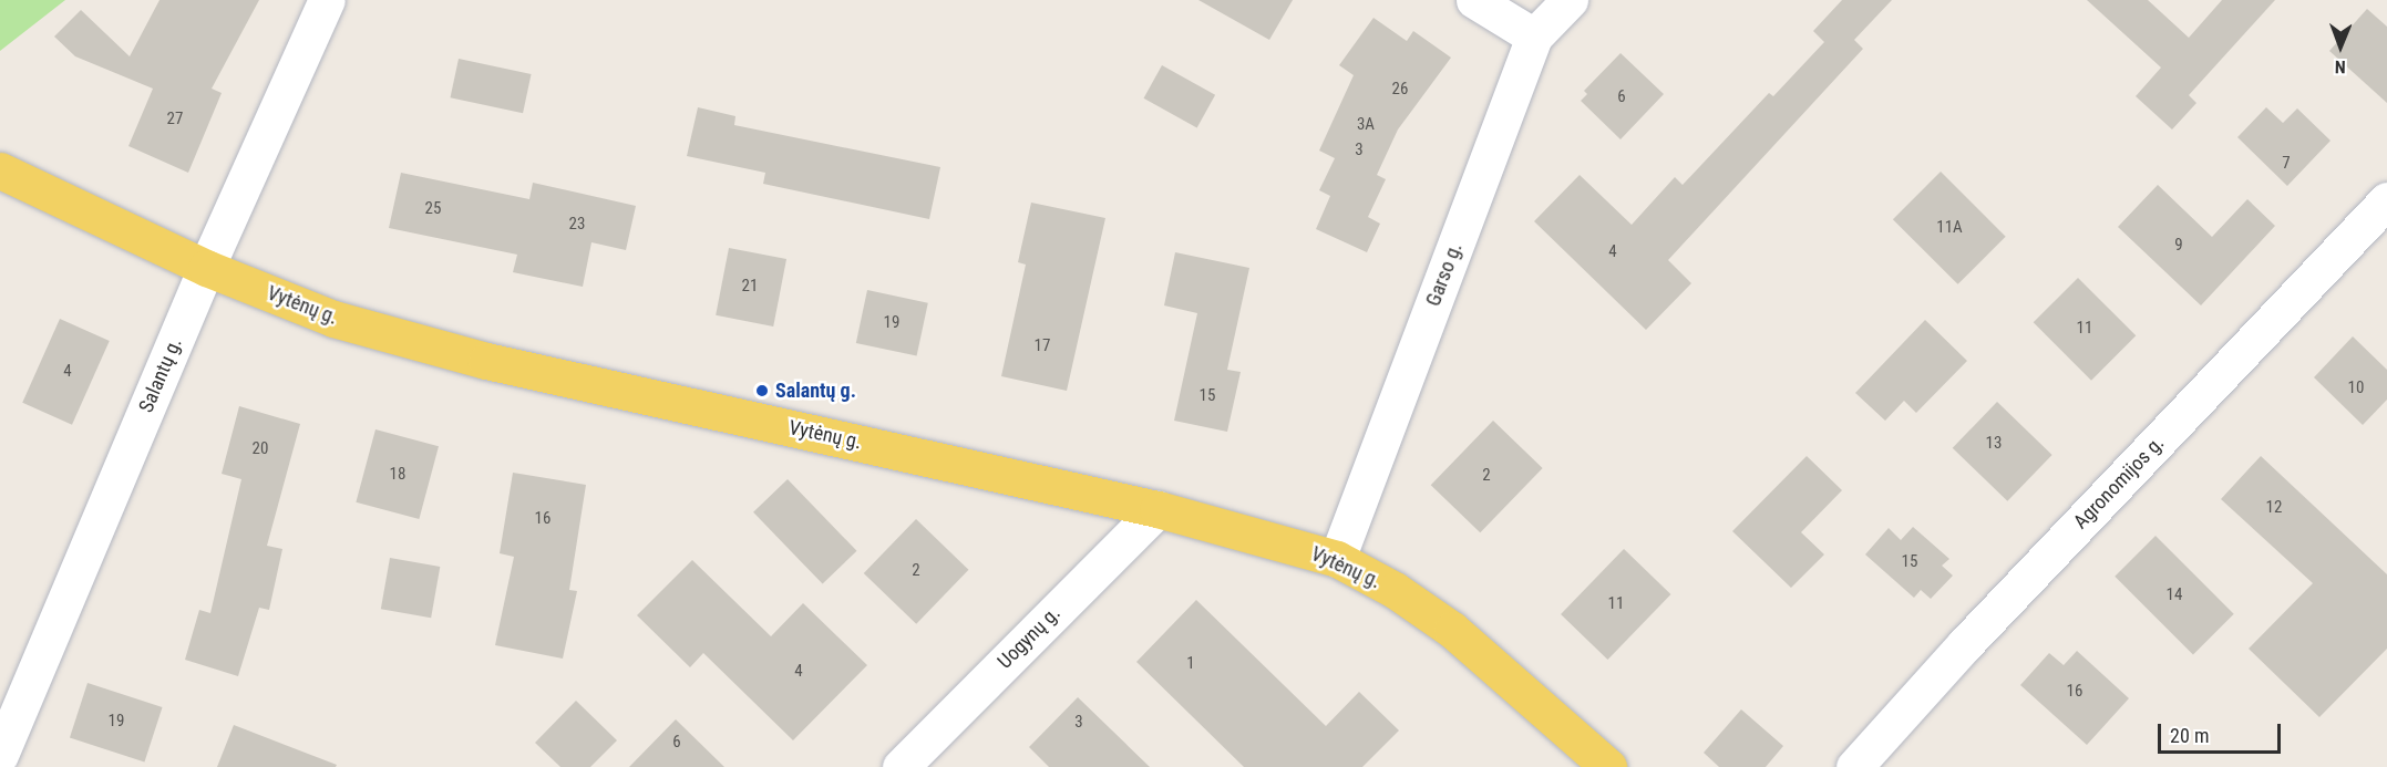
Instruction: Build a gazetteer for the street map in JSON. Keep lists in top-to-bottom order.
{
  "streets": {
    "main road": ["Vytėnų g."],
    "street": [
      "Garso g.",
      "Salantų g.",
      "Agronomijos g.",
      "Uogynų g."
    ]
  },
  "crossings": [
    ["Garso g.", "Vytėnų g."],
    ["Vytėnų g.", "Salantų g."],
    ["Vytėnų g.", "Uogynų g."]
  ],
  "places": ["Salantų g."],
  "house_numbers": [
    "26",
    "6",
    "27",
    "3A",
    "3",
    "7",
    "25",
    "23",
    "11A",
    "9",
    "4",
    "21",
    "19",
    "11",
    "17",
    "4",
    "10",
    "15",
    "13",
    "20",
    "18",
    "2",
    "12",
    "16",
    "15",
    "2",
    "14",
    "11",
    "1",
    "4",
    "16",
    "19",
    "3",
    "6"
  ],
  "scale_bar": "20 m",
  "north": "bottom"
}
